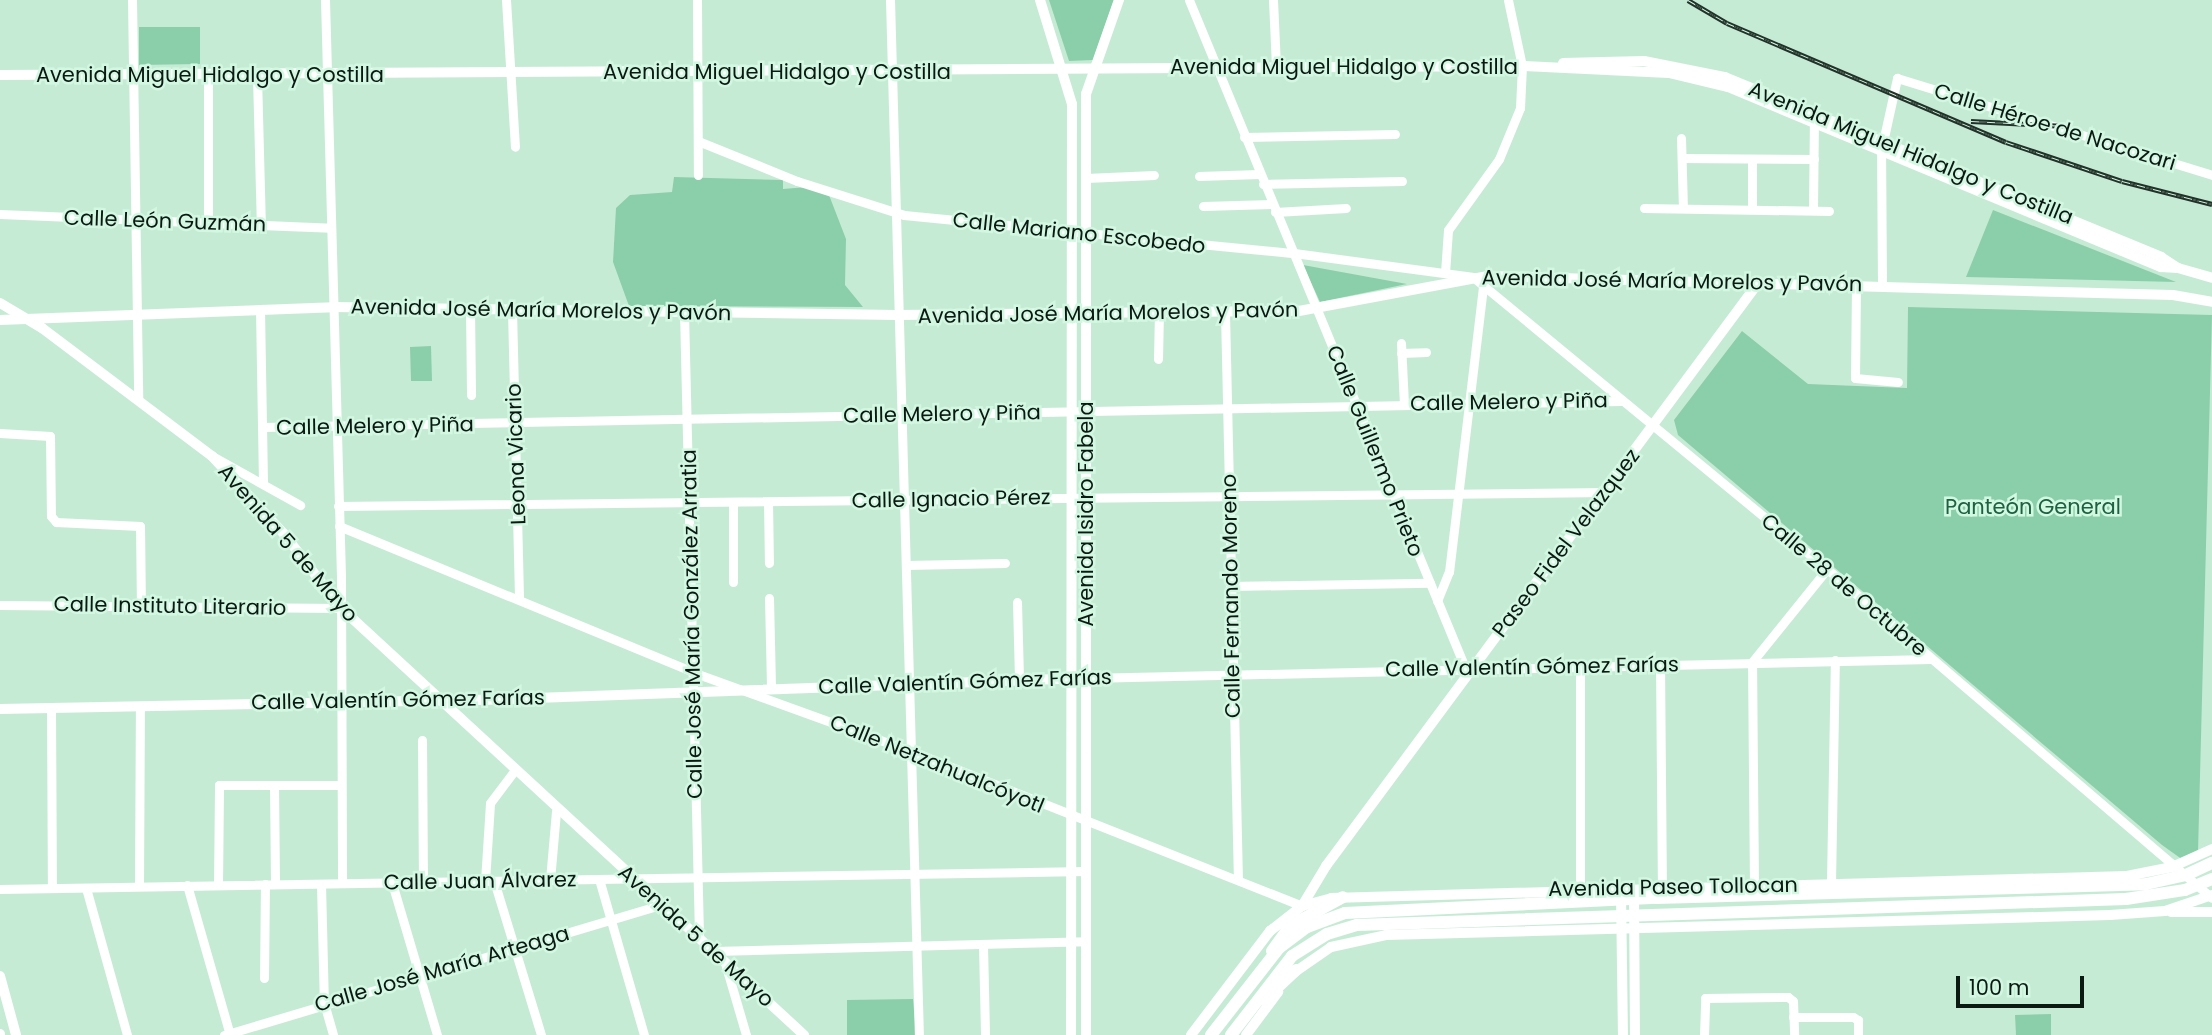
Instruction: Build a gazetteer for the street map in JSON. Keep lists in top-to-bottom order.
{
  "streets": {
    "highway": ["Avenida Paseo Tollocan"],
    "main road": [
      "Avenida Miguel Hidalgo y Costilla",
      "Avenida José María Morelos y Pavón",
      "Avenida Isidro Fabela",
      "Avenida 5 de Mayo",
      "Paseo Fidel Velazquez",
      "Calle Valentín Gómez Farías"
    ],
    "street": [
      "Calle Héroe de Nacozari",
      "Calle León Guzmán",
      "Calle Mariano Escobedo",
      "Calle Melero y Piña",
      "Calle Guillermo Prieto",
      "Leona Vicario",
      "Calle Ignacio Pérez",
      "Calle 28 de Octubre",
      "Calle Fernando Moreno",
      "Calle Instituto Literario",
      "Calle José María González Arratia",
      "Calle Netzahualcóyotl",
      "Calle Juan Álvarez",
      "Calle José María Arteaga"
    ]
  },
  "crossings": [
    ["Avenida Miguel Hidalgo y Costilla", "Calle Héroe de Nacozari"],
    ["Avenida Miguel Hidalgo y Costilla", "Calle Guillermo Prieto"],
    ["Avenida Miguel Hidalgo y Costilla", "Avenida Isidro Fabela"],
    ["Calle Mariano Escobedo", "Avenida José María Morelos y Pavón"],
    ["Calle Mariano Escobedo", "Calle Guillermo Prieto"],
    ["Calle Mariano Escobedo", "Avenida Isidro Fabela"],
    ["Calle Mariano Escobedo", "Calle 28 de Octubre"],
    ["Avenida José María Morelos y Pavón", "Calle Guillermo Prieto"],
    ["Avenida José María Morelos y Pavón", "Leona Vicario"],
    ["Avenida José María Morelos y Pavón", "Avenida Isidro Fabela"],
    ["Avenida José María Morelos y Pavón", "Avenida 5 de Mayo"],
    ["Avenida José María Morelos y Pavón", "Paseo Fidel Velazquez"],
    ["Avenida José María Morelos y Pavón", "Calle 28 de Octubre"],
    ["Avenida José María Morelos y Pavón", "Calle Fernando Moreno"],
    ["Avenida José María Morelos y Pavón", "Calle José María González Arratia"],
    ["Calle Melero y Piña", "Calle Guillermo Prieto"],
    ["Calle Melero y Piña", "Leona Vicario"],
    ["Calle Melero y Piña", "Avenida Isidro Fabela"],
    ["Calle Melero y Piña", "Calle 28 de Octubre"],
    ["Calle Melero y Piña", "Calle Fernando Moreno"],
    ["Calle Melero y Piña", "Calle José María González Arratia"],
    ["Calle Guillermo Prieto", "Calle Ignacio Pérez"],
    ["Calle Guillermo Prieto", "Paseo Fidel Velazquez"],
    ["Calle Guillermo Prieto", "Calle Valentín Gómez Farías"],
    ["Leona Vicario", "Calle Ignacio Pérez"],
    ["Leona Vicario", "Calle Netzahualcóyotl"],
    ["Calle Ignacio Pérez", "Avenida Isidro Fabela"],
    ["Calle Ignacio Pérez", "Paseo Fidel Velazquez"],
    ["Calle Ignacio Pérez", "Calle Fernando Moreno"],
    ["Calle Ignacio Pérez", "Calle José María González Arratia"],
    ["Avenida Isidro Fabela", "Calle Valentín Gómez Farías"],
    ["Avenida Isidro Fabela", "Calle Netzahualcóyotl"],
    ["Avenida Isidro Fabela", "Calle Juan Álvarez"],
    ["Avenida 5 de Mayo", "Calle Instituto Literario"],
    ["Avenida 5 de Mayo", "Calle José María González Arratia"],
    ["Avenida 5 de Mayo", "Calle Valentín Gómez Farías"],
    ["Avenida 5 de Mayo", "Calle Juan Álvarez"],
    ["Avenida 5 de Mayo", "Calle José María Arteaga"],
    ["Paseo Fidel Velazquez", "Calle 28 de Octubre"],
    ["Paseo Fidel Velazquez", "Calle Valentín Gómez Farías"],
    ["Paseo Fidel Velazquez", "Calle Netzahualcóyotl"],
    ["Paseo Fidel Velazquez", "Avenida Paseo Tollocan"],
    ["Calle 28 de Octubre", "Calle Valentín Gómez Farías"],
    ["Calle 28 de Octubre", "Avenida Paseo Tollocan"],
    ["Calle Fernando Moreno", "Calle Valentín Gómez Farías"],
    ["Calle Fernando Moreno", "Calle Netzahualcóyotl"],
    ["Calle José María González Arratia", "Calle Valentín Gómez Farías"],
    ["Calle José María González Arratia", "Calle Netzahualcóyotl"],
    ["Calle José María González Arratia", "Calle Juan Álvarez"],
    ["Calle Valentín Gómez Farías", "Calle Netzahualcóyotl"],
    ["Calle Netzahualcóyotl", "Avenida Paseo Tollocan"]
  ],
  "parks": ["Panteón General"],
  "scale_bar": "100 m"
}
